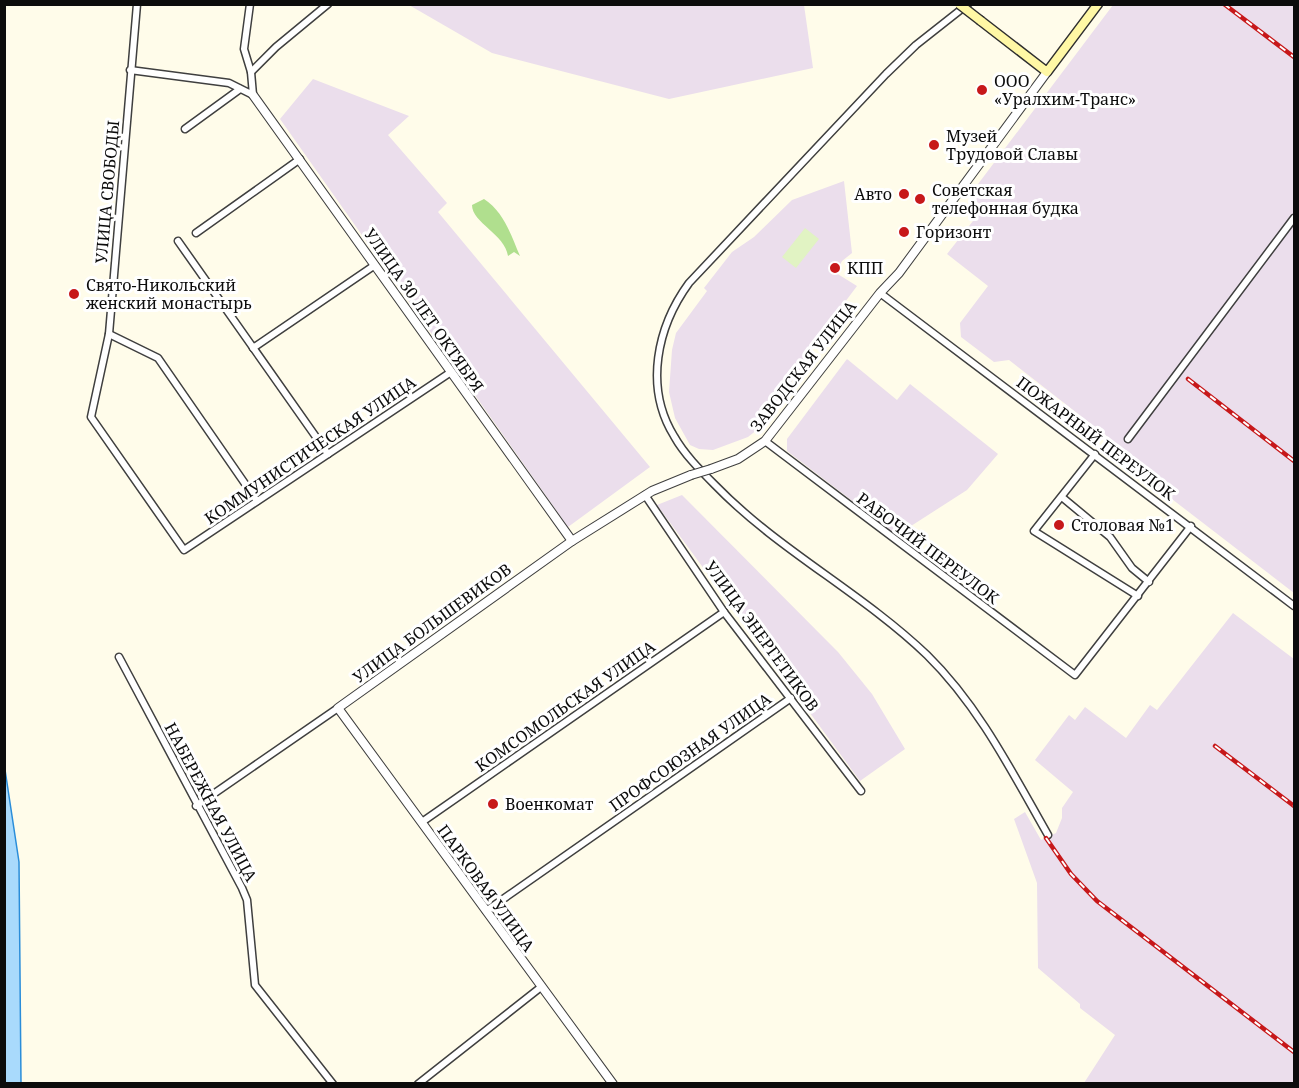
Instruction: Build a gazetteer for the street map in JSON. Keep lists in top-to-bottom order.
{
  "streets": {
    "main road": ["ЗАВОДСКАЯ УЛИЦА"],
    "street": [
      "УЛИЦА СВОБОДЫ",
      "УЛИЦА 30 ЛЕТ ОКТЯБРЯ",
      "ПОЖАРНЫЙ ПЕРЕУЛОК",
      "КОММУНИСТИЧЕСКАЯ УЛИЦА",
      "РАБОЧИЙ ПЕРЕУЛОК",
      "УЛИЦА БОЛЬШЕВИКОВ",
      "УЛИЦА ЭНЕРГЕТИКОВ",
      "КОМСОМОЛЬСКАЯ УЛИЦА",
      "ПРОФСОЮЗНАЯ УЛИЦА",
      "НАБЕРЕЖНАЯ УЛИЦА",
      "ПАРКОВАЯ УЛИЦА"
    ]
  },
  "crossings": [
    ["УЛИЦА СВОБОДЫ", "КОММУНИСТИЧЕСКАЯ УЛИЦА"],
    ["УЛИЦА 30 ЛЕТ ОКТЯБРЯ", "КОММУНИСТИЧЕСКАЯ УЛИЦА"],
    ["УЛИЦА 30 ЛЕТ ОКТЯБРЯ", "УЛИЦА БОЛЬШЕВИКОВ"],
    ["ЗАВОДСКАЯ УЛИЦА", "ПОЖАРНЫЙ ПЕРЕУЛОК"],
    ["ЗАВОДСКАЯ УЛИЦА", "РАБОЧИЙ ПЕРЕУЛОК"],
    ["ЗАВОДСКАЯ УЛИЦА", "УЛИЦА БОЛЬШЕВИКОВ"],
    ["УЛИЦА БОЛЬШЕВИКОВ", "УЛИЦА ЭНЕРГЕТИКОВ"],
    ["УЛИЦА БОЛЬШЕВИКОВ", "НАБЕРЕЖНАЯ УЛИЦА"],
    ["УЛИЦА БОЛЬШЕВИКОВ", "ПАРКОВАЯ УЛИЦА"],
    ["УЛИЦА ЭНЕРГЕТИКОВ", "КОМСОМОЛЬСКАЯ УЛИЦА"],
    ["УЛИЦА ЭНЕРГЕТИКОВ", "ПРОФСОЮЗНАЯ УЛИЦА"],
    ["КОМСОМОЛЬСКАЯ УЛИЦА", "ПАРКОВАЯ УЛИЦА"],
    ["ПРОФСОЮЗНАЯ УЛИЦА", "ПАРКОВАЯ УЛИЦА"]
  ],
  "places": [
    "ООО «Уралхим-Транс»",
    "Музей Трудовой Славы",
    "Авто",
    "Советская телефонная будка",
    "Горизонт",
    "КПП",
    "Свято-Никольский женский монастырь",
    "Столовая №1",
    "Военкомат"
  ]
}
